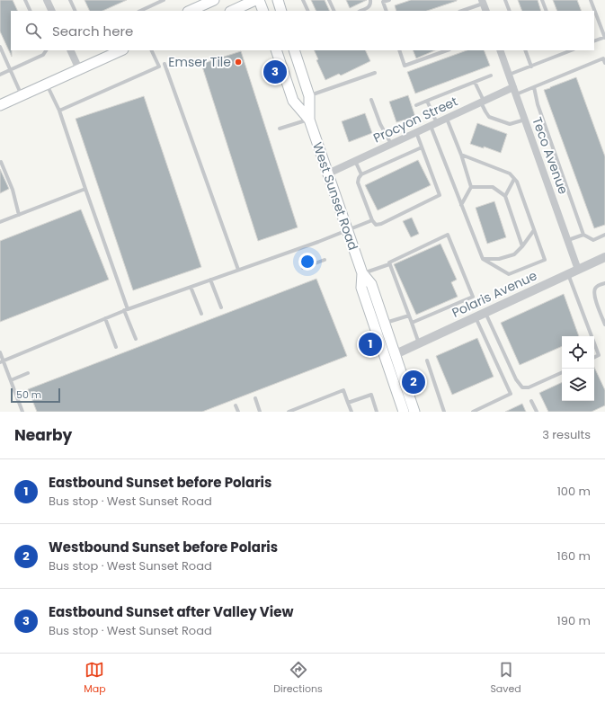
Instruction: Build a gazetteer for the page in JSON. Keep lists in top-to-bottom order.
{
  "streets": {
    "main road": ["West Sunset Road"],
    "street": ["Procyon Street", "Teco Avenue", "Polaris Avenue"]
  },
  "crossings": [
    ["Procyon Street", "Teco Avenue"],
    ["Procyon Street", "West Sunset Road"],
    ["Teco Avenue", "Polaris Avenue"],
    ["West Sunset Road", "Polaris Avenue"]
  ],
  "places": ["Emser Tile"],
  "scale_bar": "50 m",
  "page": {
    "search": "Search here",
    "pins": ["3", "1", "2"],
    "scale": "50 m",
    "heading": ["Nearby", "3 results"],
    "list": [
      {
        "mark": "1",
        "name": "Eastbound Sunset before Polaris",
        "note": "Bus stop · West Sunset Road",
        "value": "100 m"
      },
      {
        "mark": "2",
        "name": "Westbound Sunset before Polaris",
        "note": "Bus stop · West Sunset Road",
        "value": "160 m"
      },
      {
        "mark": "3",
        "name": "Eastbound Sunset after Valley View",
        "note": "Bus stop · West Sunset Road",
        "value": "190 m"
      }
    ],
    "nav": ["Map", "Directions", "Saved"]
  }
}
